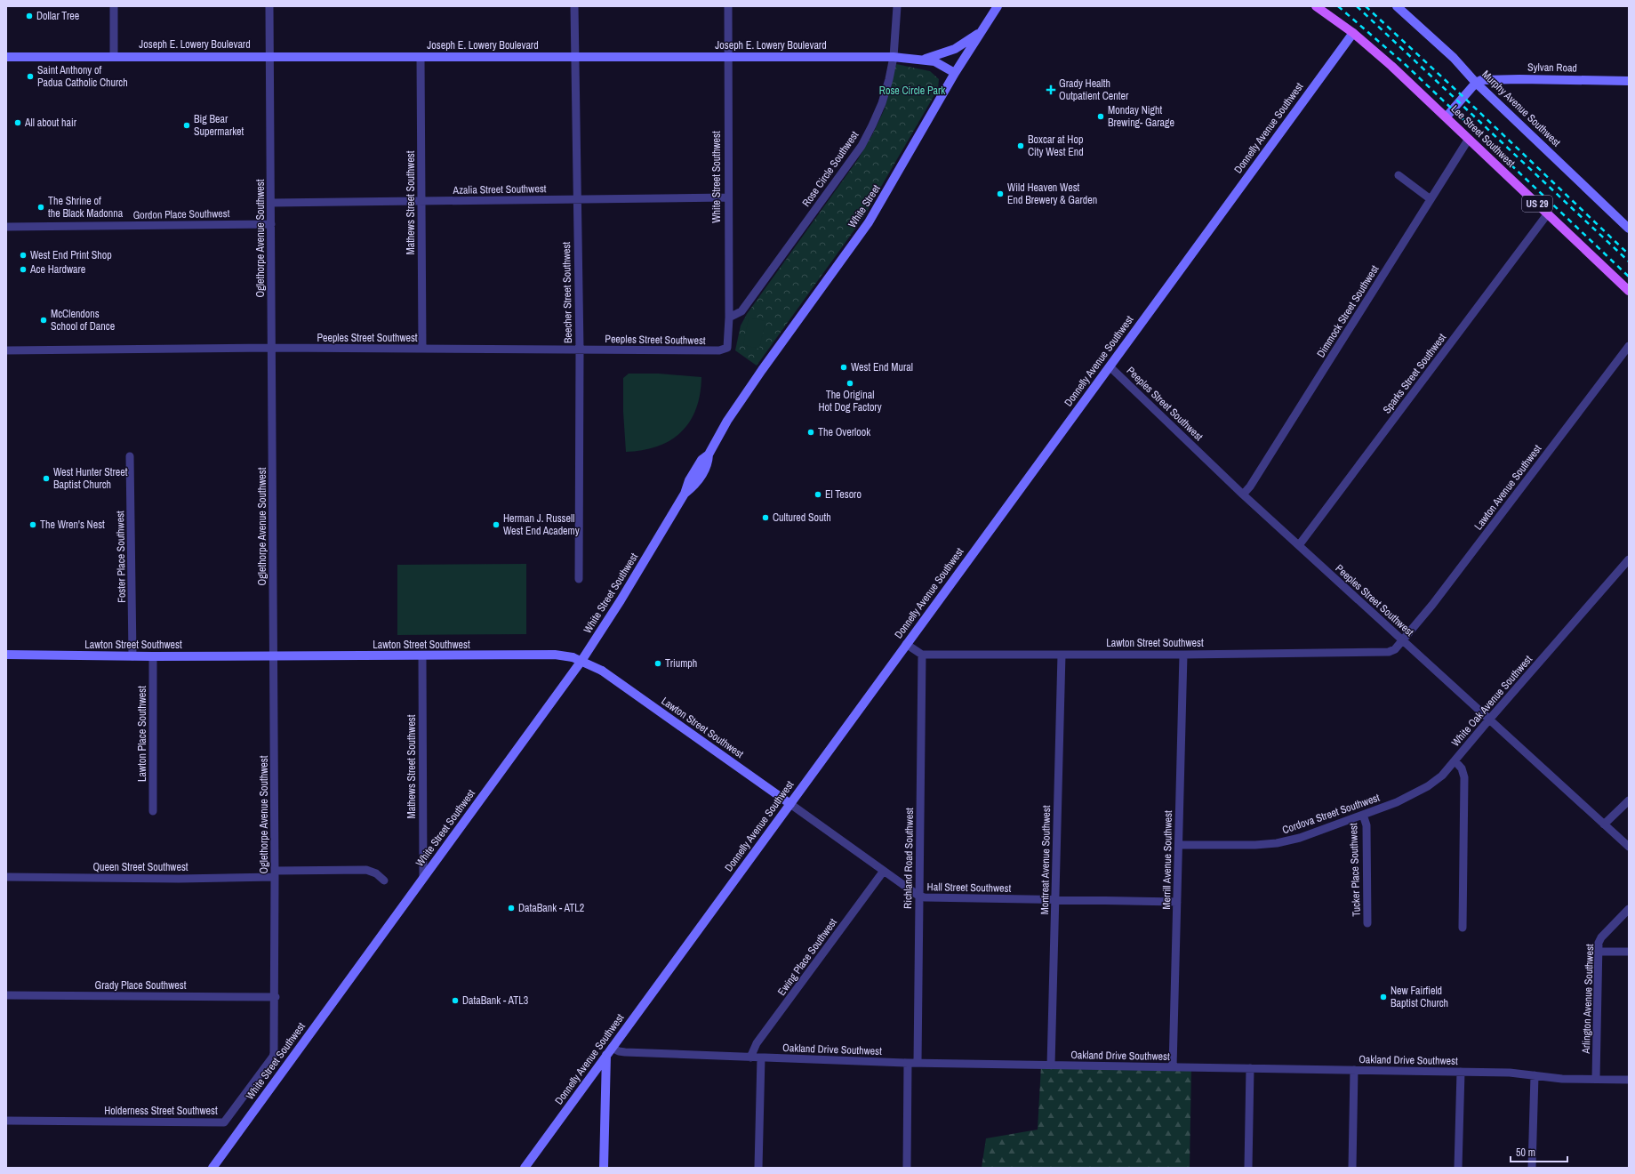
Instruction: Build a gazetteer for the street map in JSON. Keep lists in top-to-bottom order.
{
  "streets": {
    "main road": ["Lee Street Southwest", "US 29"],
    "street": [
      "Joseph E. Lowery Boulevard",
      "Sylvan Road",
      "Murphy Avenue Southwest",
      "Donnelly Avenue Southwest",
      "Rose Circle Southwest",
      "White Street Southwest",
      "Azalia Street Southwest",
      "Mathews Street Southwest",
      "White Street",
      "Gordon Place Southwest",
      "Oglethorpe Avenue Southwest",
      "Beecher Street Southwest",
      "Dimmock Street Southwest",
      "Peeples Street Southwest",
      "Sparks Street Southwest",
      "Lawton Avenue Southwest",
      "Foster Place Southwest",
      "Lawton Street Southwest",
      "White Oak Avenue Southwest",
      "Lawton Place Southwest",
      "Cordova Street Southwest",
      "Richland Road Southwest",
      "Montreat Avenue Southwest",
      "Merrill Avenue Southwest",
      "Queen Street Southwest",
      "Tucker Place Southwest",
      "Hall Street Southwest",
      "Ewing Place Southwest",
      "Grady Place Southwest",
      "Arlington Avenue Southwest",
      "Oakland Drive Southwest",
      "Holderness Street Southwest"
    ]
  },
  "crossings": [
    ["Joseph E. Lowery Boulevard", "Rose Circle Southwest"],
    ["Joseph E. Lowery Boulevard", "White Street Southwest"],
    ["Joseph E. Lowery Boulevard", "Mathews Street Southwest"],
    ["Joseph E. Lowery Boulevard", "White Street"],
    ["Joseph E. Lowery Boulevard", "Oglethorpe Avenue Southwest"],
    ["Joseph E. Lowery Boulevard", "Beecher Street Southwest"],
    ["Sylvan Road", "Murphy Avenue Southwest"],
    ["Donnelly Avenue Southwest", "Lee Street Southwest"],
    ["Donnelly Avenue Southwest", "Peeples Street Southwest"],
    ["Donnelly Avenue Southwest", "Lawton Street Southwest"],
    ["Donnelly Avenue Southwest", "Hall Street Southwest"],
    ["Donnelly Avenue Southwest", "Oakland Drive Southwest"],
    ["Lee Street Southwest", "Dimmock Street Southwest"],
    ["Lee Street Southwest", "Sparks Street Southwest"],
    ["Rose Circle Southwest", "White Street Southwest"],
    ["White Street Southwest", "Azalia Street Southwest"],
    ["White Street Southwest", "Mathews Street Southwest"],
    ["White Street Southwest", "White Street"],
    ["White Street Southwest", "Peeples Street Southwest"],
    ["Azalia Street Southwest", "Mathews Street Southwest"],
    ["Azalia Street Southwest", "Oglethorpe Avenue Southwest"],
    ["Azalia Street Southwest", "Beecher Street Southwest"],
    ["Mathews Street Southwest", "Peeples Street Southwest"],
    ["Mathews Street Southwest", "Lawton Street Southwest"],
    ["Gordon Place Southwest", "Oglethorpe Avenue Southwest"],
    ["Oglethorpe Avenue Southwest", "Peeples Street Southwest"],
    ["Oglethorpe Avenue Southwest", "Lawton Street Southwest"],
    ["Oglethorpe Avenue Southwest", "Queen Street Southwest"],
    ["Oglethorpe Avenue Southwest", "Grady Place Southwest"],
    ["Oglethorpe Avenue Southwest", "Holderness Street Southwest"],
    ["Beecher Street Southwest", "Peeples Street Southwest"],
    ["Dimmock Street Southwest", "Peeples Street Southwest"],
    ["Peeples Street Southwest", "Sparks Street Southwest"],
    ["Peeples Street Southwest", "Lawton Avenue Southwest"],
    ["Peeples Street Southwest", "Lawton Street Southwest"],
    ["Peeples Street Southwest", "White Oak Avenue Southwest"],
    ["Lawton Avenue Southwest", "Lawton Street Southwest"],
    ["Foster Place Southwest", "Lawton Street Southwest"],
    ["Lawton Street Southwest", "Lawton Place Southwest"],
    ["Lawton Street Southwest", "Richland Road Southwest"],
    ["Lawton Street Southwest", "Montreat Avenue Southwest"],
    ["Lawton Street Southwest", "Merrill Avenue Southwest"],
    ["Lawton Street Southwest", "Hall Street Southwest"],
    ["White Oak Avenue Southwest", "Cordova Street Southwest"],
    ["Cordova Street Southwest", "Merrill Avenue Southwest"],
    ["Cordova Street Southwest", "Tucker Place Southwest"],
    ["Richland Road Southwest", "Hall Street Southwest"],
    ["Richland Road Southwest", "Oakland Drive Southwest"],
    ["Montreat Avenue Southwest", "Hall Street Southwest"],
    ["Montreat Avenue Southwest", "Oakland Drive Southwest"],
    ["Merrill Avenue Southwest", "Hall Street Southwest"],
    ["Merrill Avenue Southwest", "Oakland Drive Southwest"],
    ["Hall Street Southwest", "Ewing Place Southwest"],
    ["Ewing Place Southwest", "Oakland Drive Southwest"],
    ["Arlington Avenue Southwest", "Oakland Drive Southwest"]
  ],
  "parks": ["Rose Circle Park"],
  "places": {
    "other": [
      "Dollar Tree",
      "Saint Anthony of Padua Catholic Church",
      "Monday Night Brewing- Garage",
      "All about hair",
      "Big Bear Supermarket",
      "Boxcar at Hop City West End",
      "Wild Heaven West End Brewery & Garden",
      "The Shrine of the Black Madonna",
      "West End Print Shop",
      "Ace Hardware",
      "McClendons School of Dance",
      "West End Mural",
      "The Original Hot Dog Factory",
      "The Overlook",
      "West Hunter Street Baptist Church",
      "El Tesoro",
      "Cultured South",
      "The Wren's Nest",
      "Herman J. Russell West End Academy",
      "Triumph",
      "DataBank - ATL2",
      "New Fairfield Baptist Church",
      "DataBank - ATL3"
    ],
    "health": ["Grady Health Outpatient Center"]
  },
  "scale_bar": "50 m"
}
